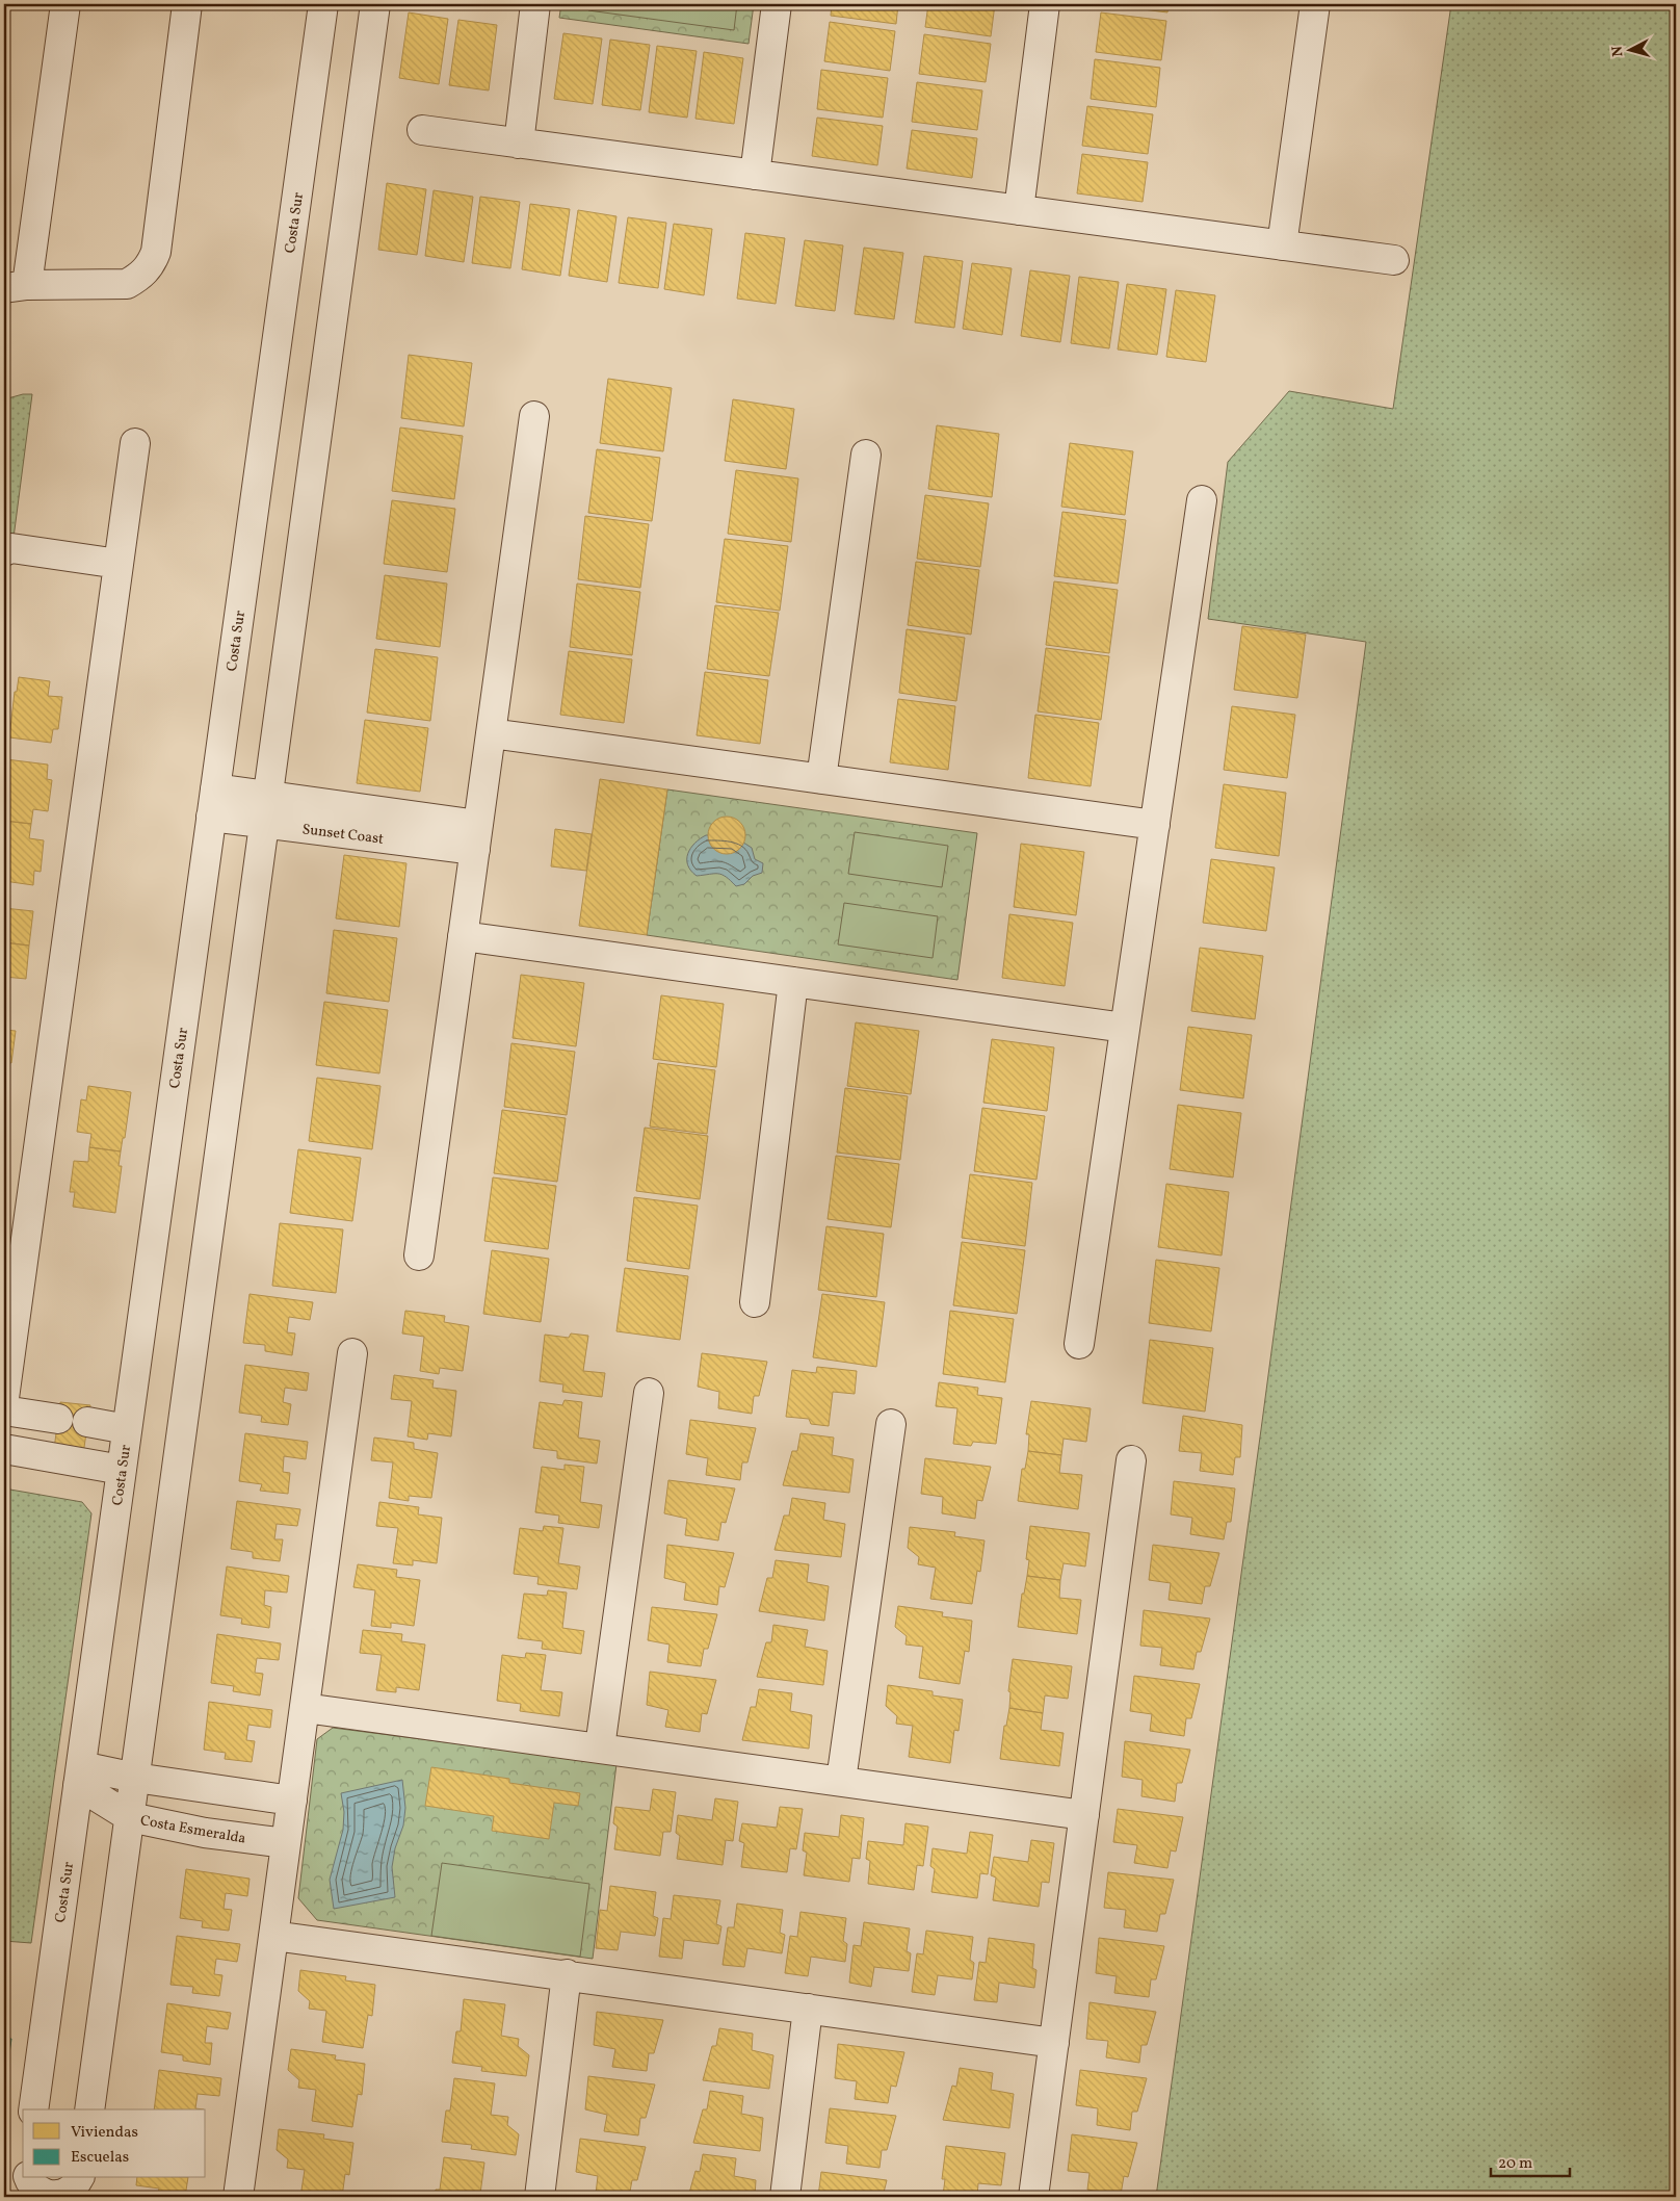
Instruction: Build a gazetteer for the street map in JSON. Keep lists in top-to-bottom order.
{
  "streets": {
    "street": ["Costa Sur", "Sunset Coast", "Costa Esmeralda"]
  },
  "crossings": [
    ["Costa Sur", "Sunset Coast"],
    ["Costa Sur", "Costa Esmeralda"]
  ],
  "legend": ["Viviendas", "Escuelas"],
  "scale_bar": "20 m",
  "north": "left"
}
